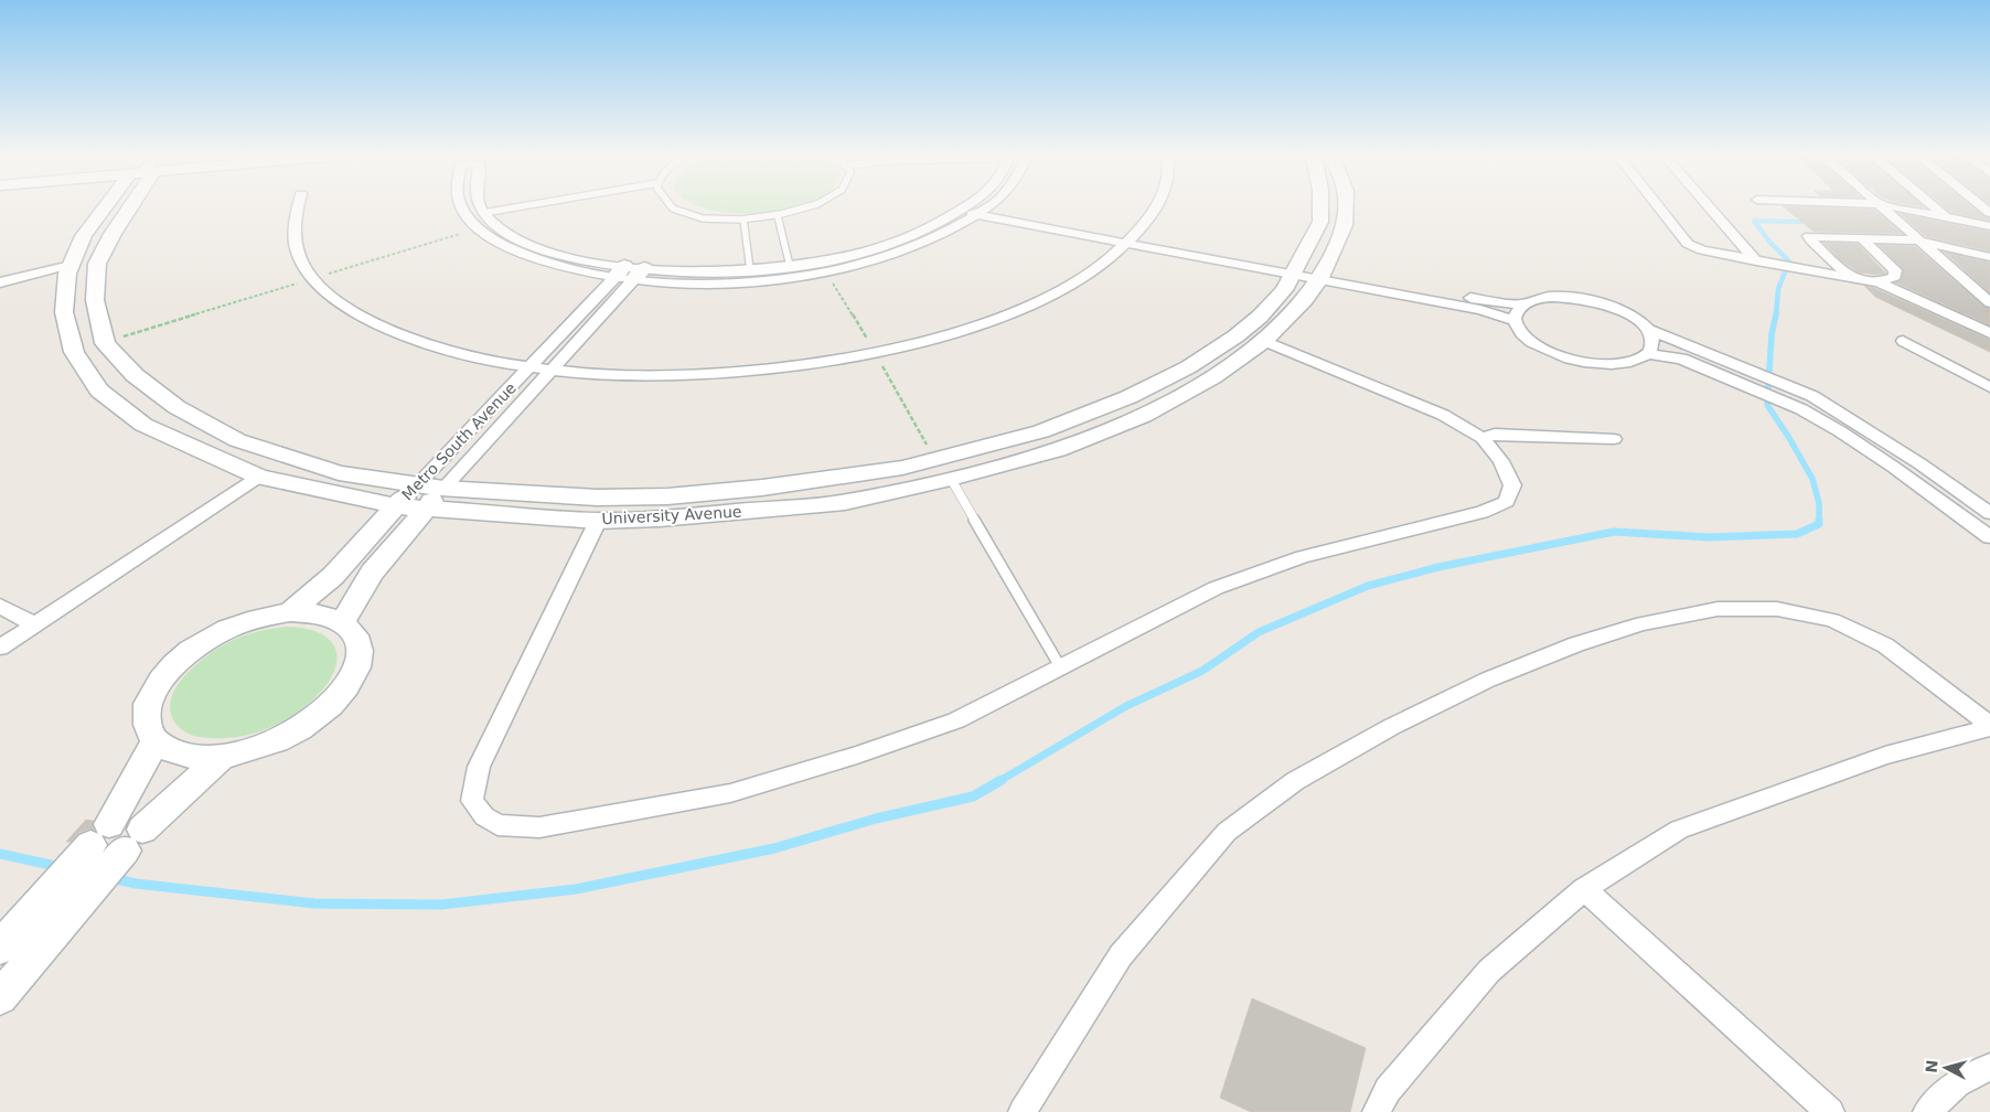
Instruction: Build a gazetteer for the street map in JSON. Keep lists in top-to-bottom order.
{
  "streets": {
    "street": ["Metro South Avenue", "University Avenue"]
  },
  "crossings": [
    ["Metro South Avenue", "University Avenue"]
  ],
  "north": "left"
}
